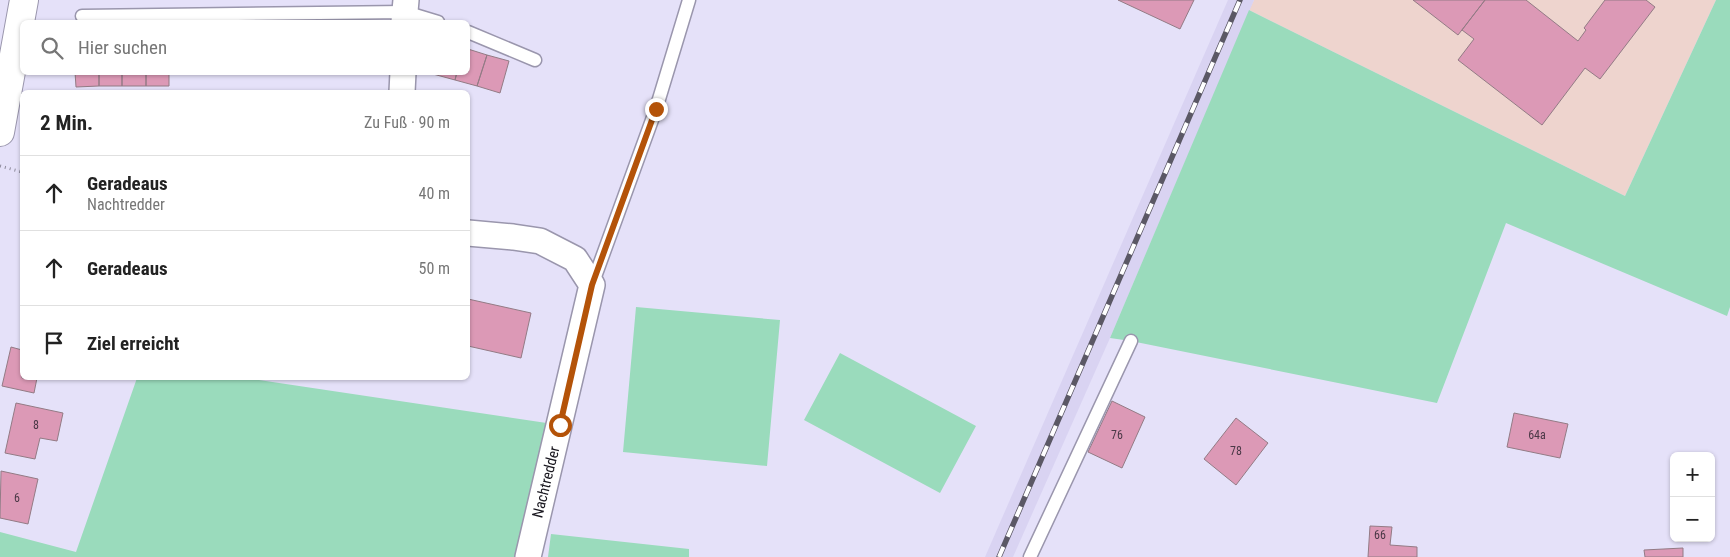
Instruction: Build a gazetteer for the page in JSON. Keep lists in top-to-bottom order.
{
  "streets": {
    "street": ["Nachtredder"]
  },
  "house_numbers": [
    "8",
    "76",
    "64a",
    "78",
    "6",
    "66"
  ],
  "page": {
    "search": "Hier suchen",
    "heading": ["2 Min.", "Zu Fuß · 90 m"],
    "list": [
      ["Geradeaus", "Nachtredder", "40 m"],
      ["Geradeaus", "50 m"],
      "Ziel erreicht"
    ],
    "map_buttons": ["+", "−"]
  }
}
